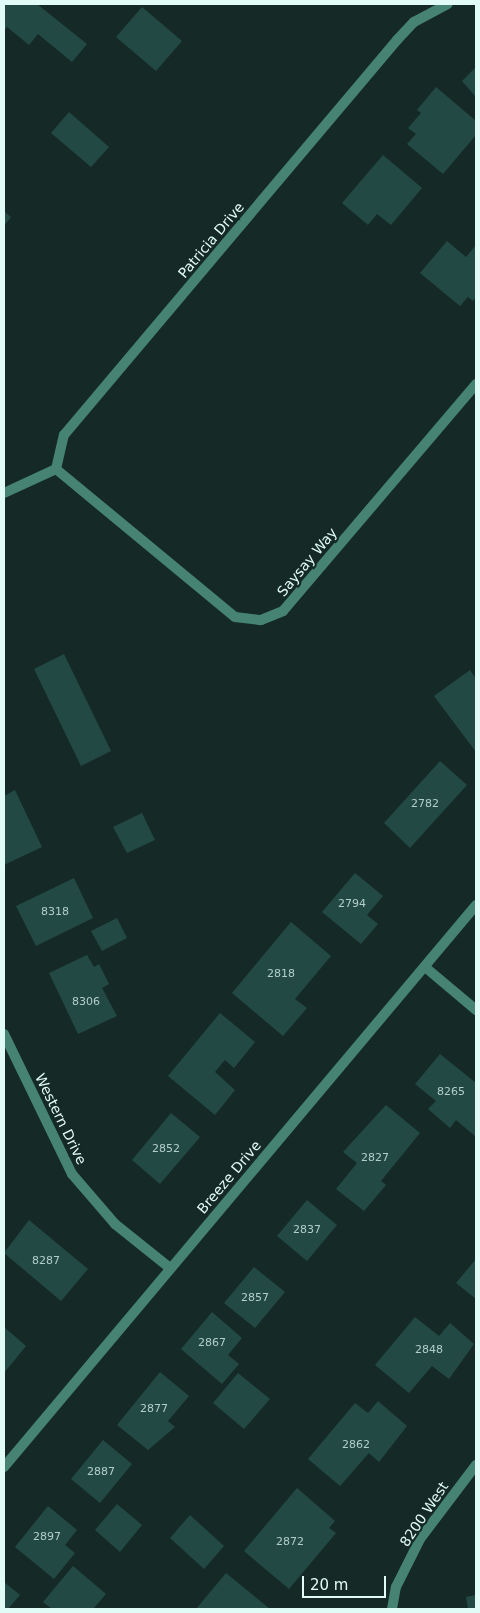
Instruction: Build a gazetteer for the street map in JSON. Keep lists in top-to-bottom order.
{
  "streets": {
    "street": [
      "Patricia Drive",
      "Saysay Way",
      "Western Drive",
      "Breeze Drive",
      "8200 West"
    ]
  },
  "crossings": [
    ["Patricia Drive", "Saysay Way"],
    ["Western Drive", "Breeze Drive"]
  ],
  "house_numbers": [
    "2782",
    "2794",
    "8318",
    "2818",
    "8306",
    "8265",
    "2852",
    "2827",
    "2837",
    "8287",
    "2857",
    "2867",
    "2848",
    "2877",
    "2862",
    "2887",
    "2897",
    "2872"
  ],
  "scale_bar": "20 m"
}
